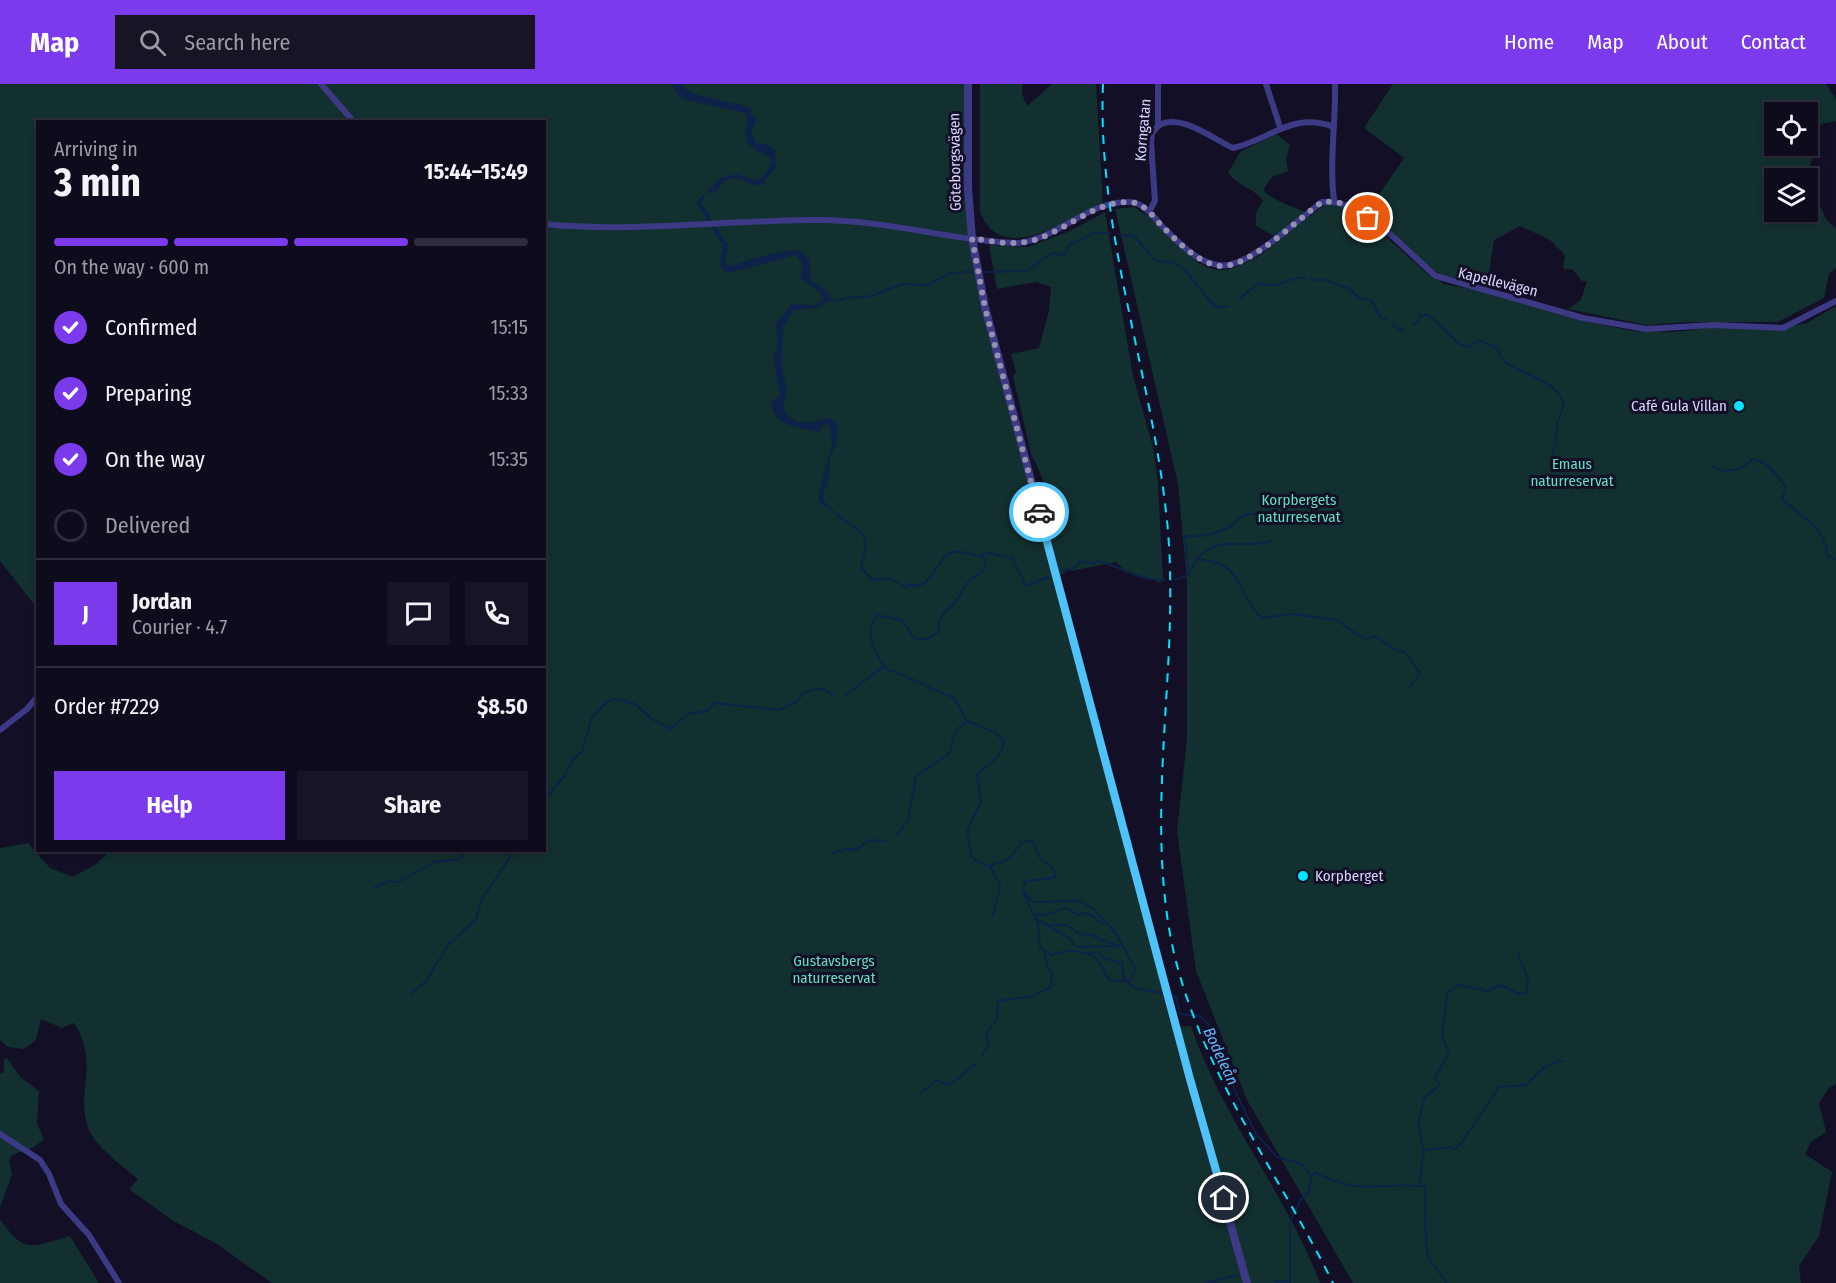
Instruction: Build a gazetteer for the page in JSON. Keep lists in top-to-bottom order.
{
  "streets": {
    "street": ["Korngatan", "Göteborgsvägen", "Kapellevägen"]
  },
  "water": ["Bodeleån"],
  "parks": ["Emaus naturreservat", "Korpbergets naturreservat", "Gustavsbergs naturreservat"],
  "places": ["Café Gula Villan", "Korpberget"],
  "page": {
    "header": "Map",
    "search": "Search here",
    "nav": [
      "Home",
      "Map",
      "About",
      "Contact"
    ],
    "heading": ["3 min", "Arriving in", "15:44–15:49"],
    "panel": [
      "Jordan",
      "Courier · 4.7",
      "Order #7229",
      "$8.50"
    ],
    "bar": "On the way · 600 m",
    "list": [
      ["Confirmed", "15:15"],
      ["Preparing", "15:33"],
      ["On the way", "15:35"],
      "Delivered"
    ],
    "round": "J",
    "buttons": ["Help", "Share"]
  }
}
